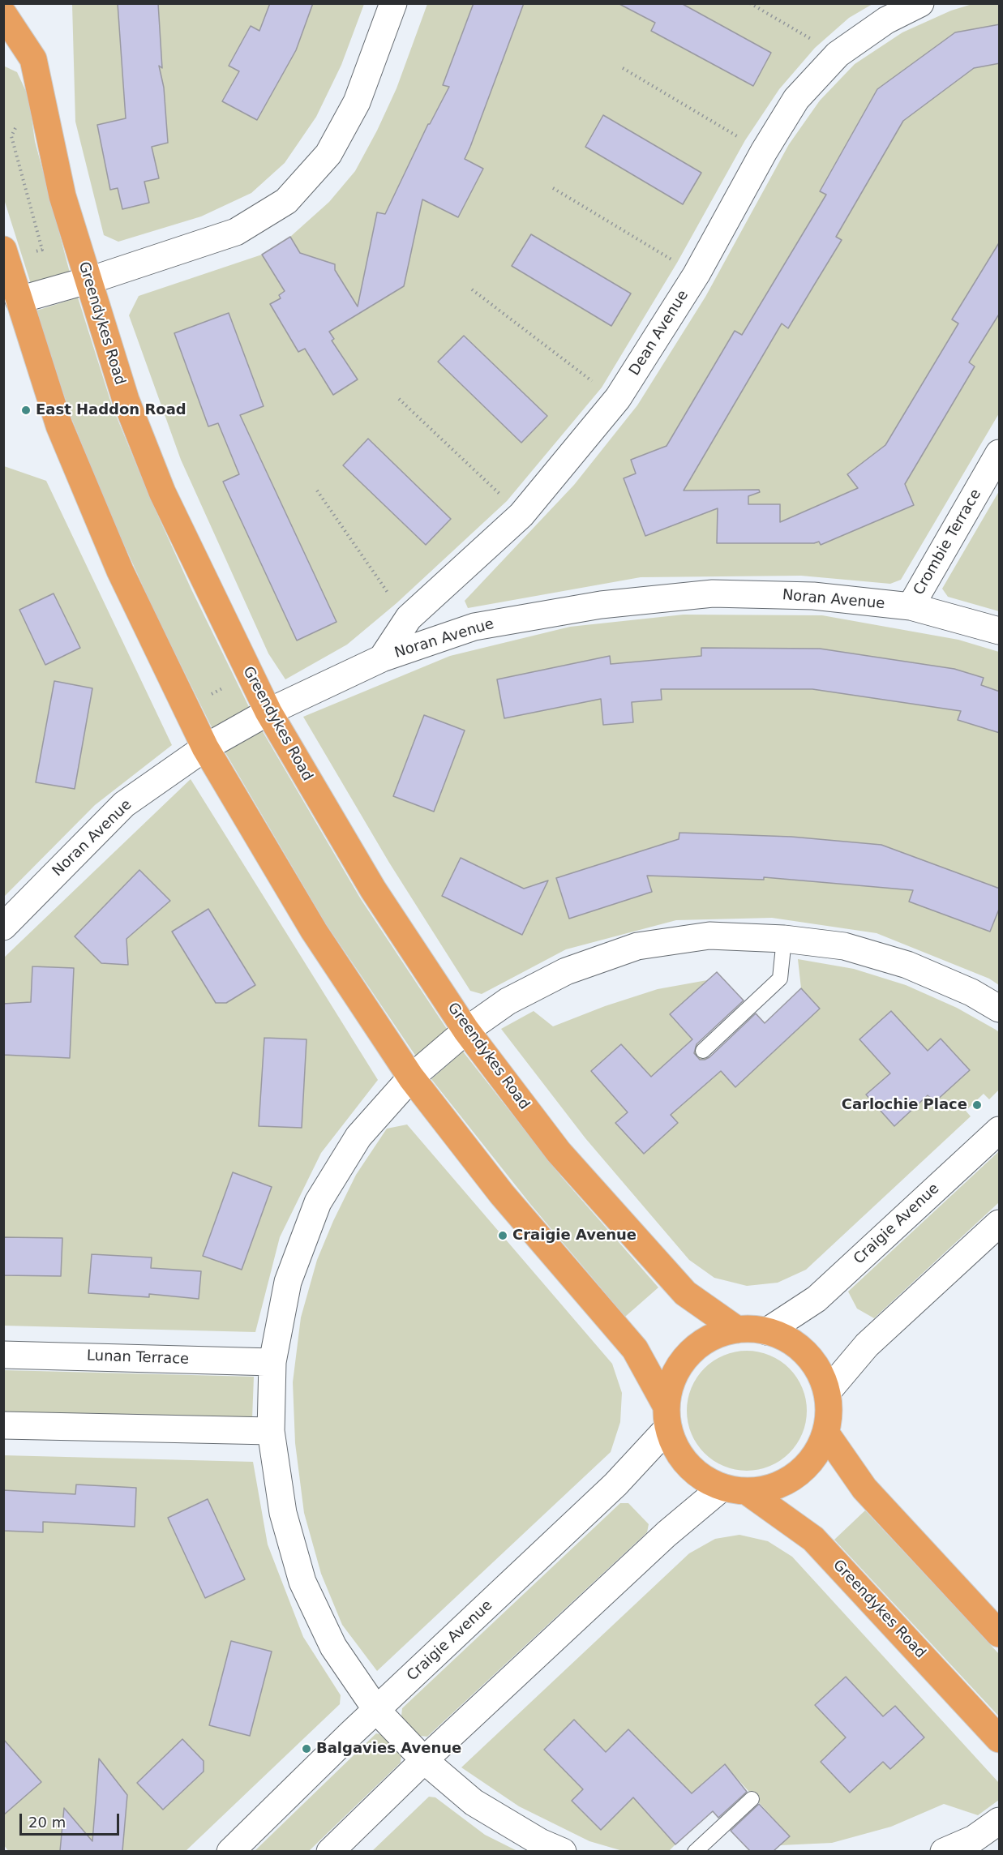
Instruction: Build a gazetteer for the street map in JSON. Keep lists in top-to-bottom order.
{
  "streets": {
    "highway": ["Greendykes Road"],
    "street": [
      "Dean Avenue",
      "Crombie Terrace",
      "Noran Avenue",
      "Craigie Avenue",
      "Lunan Terrace"
    ]
  },
  "crossings": [
    ["Greendykes Road", "Noran Avenue"],
    ["Greendykes Road", "Craigie Avenue"],
    ["Dean Avenue", "Noran Avenue"],
    ["Crombie Terrace", "Noran Avenue"]
  ],
  "places": [
    "East Haddon Road",
    "Carlochie Place",
    "Craigie Avenue",
    "Balgavies Avenue"
  ],
  "scale_bar": "20 m"
}
